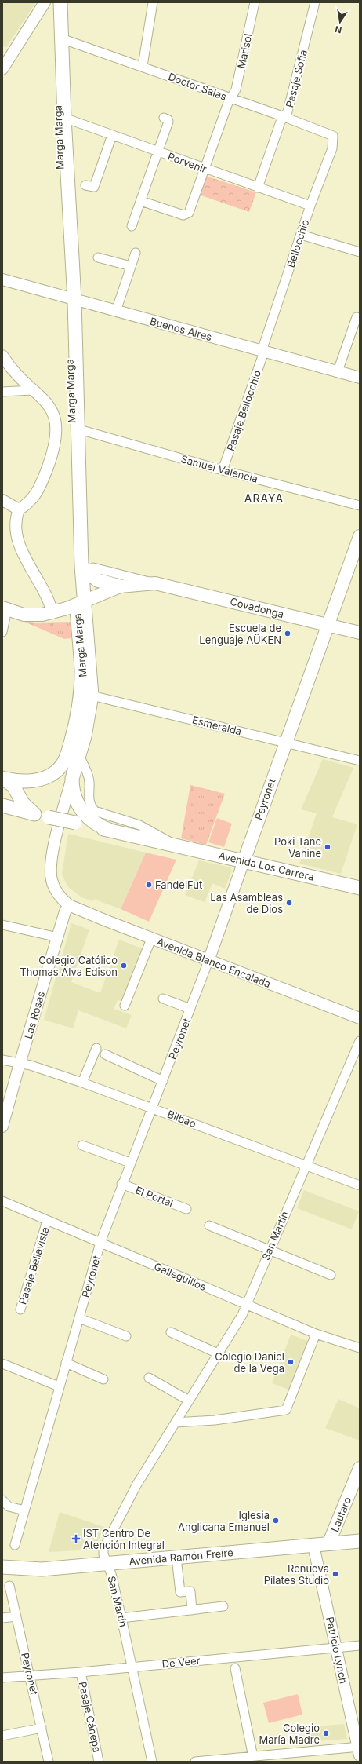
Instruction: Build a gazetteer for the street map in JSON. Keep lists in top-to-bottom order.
{
  "streets": {
    "main road": [
      "Marga Marga",
      "Covadonga",
      "Peyronet",
      "Avenida Los Carrera",
      "Lautaro",
      "Avenida Ramón Freire"
    ],
    "street": [
      "Marisol",
      "Pasaje Sofia",
      "Doctor Salas",
      "Porvenir",
      "Bellocchio",
      "Buenos Aires",
      "Pasaje Bellocchio",
      "Samuel Valencia",
      "Esmeralda",
      "Avenida Blanco Encalada",
      "Las Rosas",
      "Bilbao",
      "El Portal",
      "San Martín",
      "Pasaje Bellavista",
      "Galleguillos",
      "Patricio Lynch",
      "De Veer",
      "Pasaje Cánepa"
    ]
  },
  "crossings": [
    ["Marisol", "Doctor Salas"],
    ["Marisol", "Porvenir"],
    ["Pasaje Sofia", "Doctor Salas"],
    ["Pasaje Sofia", "Porvenir"],
    ["Doctor Salas", "Marga Marga"],
    ["Doctor Salas", "Bellocchio"],
    ["Marga Marga", "Porvenir"],
    ["Marga Marga", "Buenos Aires"],
    ["Marga Marga", "Samuel Valencia"],
    ["Marga Marga", "Covadonga"],
    ["Marga Marga", "Esmeralda"],
    ["Marga Marga", "Avenida Los Carrera"],
    ["Marga Marga", "Avenida Blanco Encalada"],
    ["Marga Marga", "Las Rosas"],
    ["Porvenir", "Bellocchio"],
    ["Bellocchio", "Buenos Aires"],
    ["Bellocchio", "Pasaje Bellocchio"],
    ["Buenos Aires", "Pasaje Bellocchio"],
    ["Pasaje Bellocchio", "Samuel Valencia"],
    ["Covadonga", "Peyronet"],
    ["Esmeralda", "Peyronet"],
    ["Peyronet", "Avenida Los Carrera"],
    ["Peyronet", "Avenida Blanco Encalada"],
    ["Peyronet", "Bilbao"],
    ["Peyronet", "El Portal"],
    ["Peyronet", "Galleguillos"],
    ["Peyronet", "De Veer"],
    ["Avenida Blanco Encalada", "Las Rosas"],
    ["Las Rosas", "Bilbao"],
    ["Bilbao", "San Martín"],
    ["San Martín", "Galleguillos"],
    ["San Martín", "Avenida Ramón Freire"],
    ["San Martín", "De Veer"],
    ["Pasaje Bellavista", "Galleguillos"],
    ["Lautaro", "Avenida Ramón Freire"],
    ["Avenida Ramón Freire", "Patricio Lynch"],
    ["Patricio Lynch", "De Veer"],
    ["De Veer", "Pasaje Cánepa"]
  ],
  "districts": ["ARAYA"],
  "places": {
    "other": [
      "Escuela de Lenguaje AÜKEN",
      "Poki Tane Vahine",
      "FandelFut",
      "Las Asambleas de Dios",
      "Colegio Católico Thomas Alva Edison",
      "Colegio Daniel de la Vega",
      "Iglesia Anglicana Emanuel",
      "Renueva Pilates Studio",
      "Colegio María Madre"
    ],
    "health": ["IST Centro De Atención Integral"]
  },
  "north": "bottom"
}
